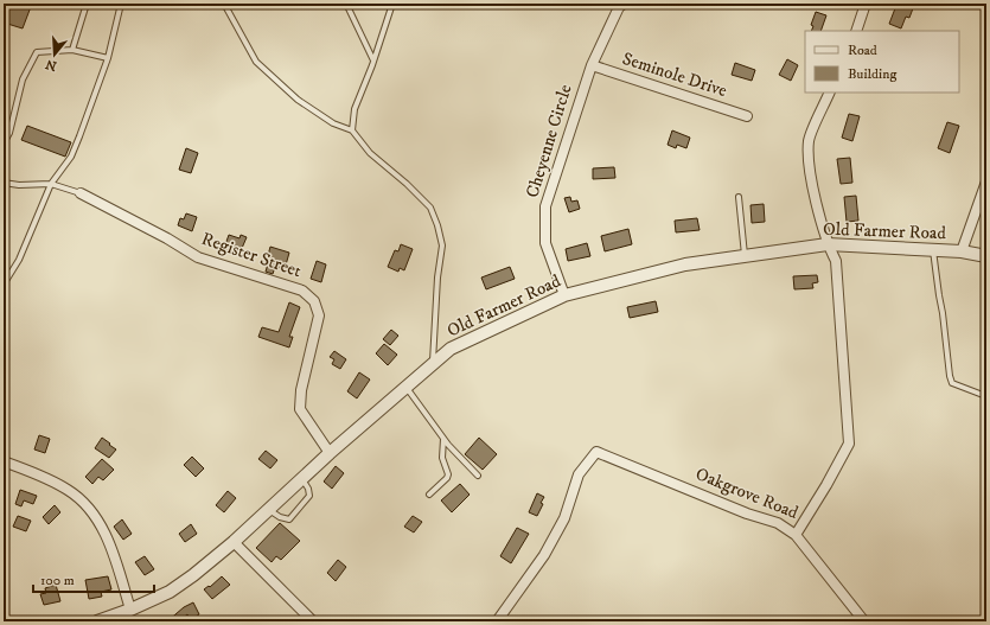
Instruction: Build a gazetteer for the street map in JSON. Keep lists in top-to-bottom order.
{
  "streets": {
    "street": [
      "Seminole Drive",
      "Cheyenne Circle",
      "Old Farmer Road",
      "Register Street",
      "Oakgrove Road"
    ]
  },
  "crossings": [
    ["Seminole Drive", "Cheyenne Circle"],
    ["Cheyenne Circle", "Old Farmer Road"],
    ["Old Farmer Road", "Register Street"],
    ["Old Farmer Road", "Oakgrove Road"]
  ],
  "legend": ["Road", "Building"],
  "scale_bar": "100 m",
  "north": "bottom"
}
